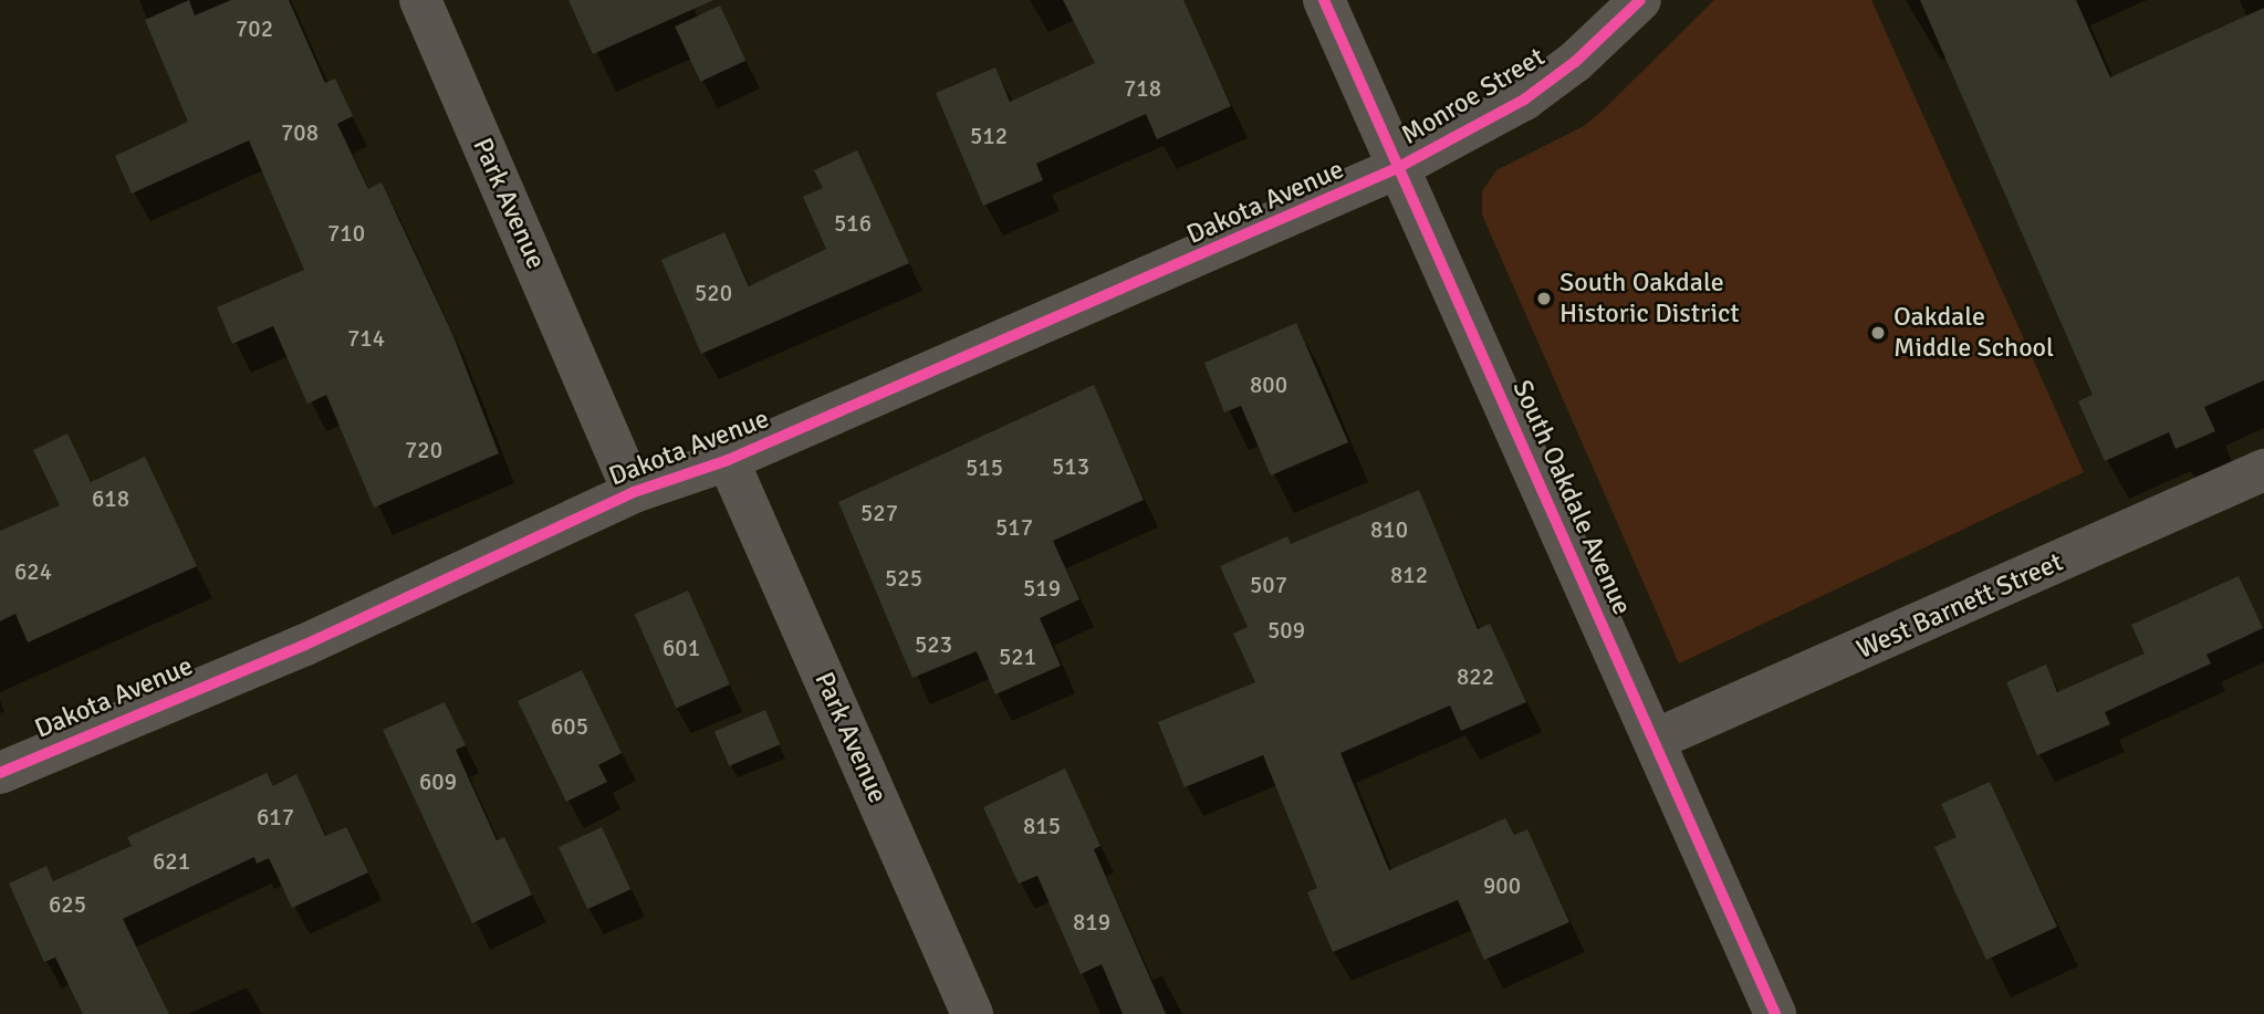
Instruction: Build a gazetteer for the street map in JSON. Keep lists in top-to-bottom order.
{
  "streets": {
    "street": [
      "Monroe Street",
      "Dakota Avenue",
      "Park Avenue",
      "South Oakdale Avenue",
      "West Barnett Street"
    ]
  },
  "crossings": [
    ["Monroe Street", "Dakota Avenue"],
    ["Monroe Street", "South Oakdale Avenue"],
    ["Dakota Avenue", "Park Avenue"],
    ["Dakota Avenue", "South Oakdale Avenue"],
    ["South Oakdale Avenue", "West Barnett Street"]
  ],
  "places": ["South Oakdale Historic District", "Oakdale Middle School"],
  "house_numbers": [
    "702",
    "718",
    "708",
    "512",
    "516",
    "710",
    "520",
    "714",
    "800",
    "720",
    "513",
    "515",
    "618",
    "527",
    "517",
    "810",
    "624",
    "812",
    "525",
    "507",
    "519",
    "509",
    "523",
    "601",
    "521",
    "822",
    "605",
    "609",
    "617",
    "815",
    "621",
    "900",
    "625",
    "819"
  ]
}
